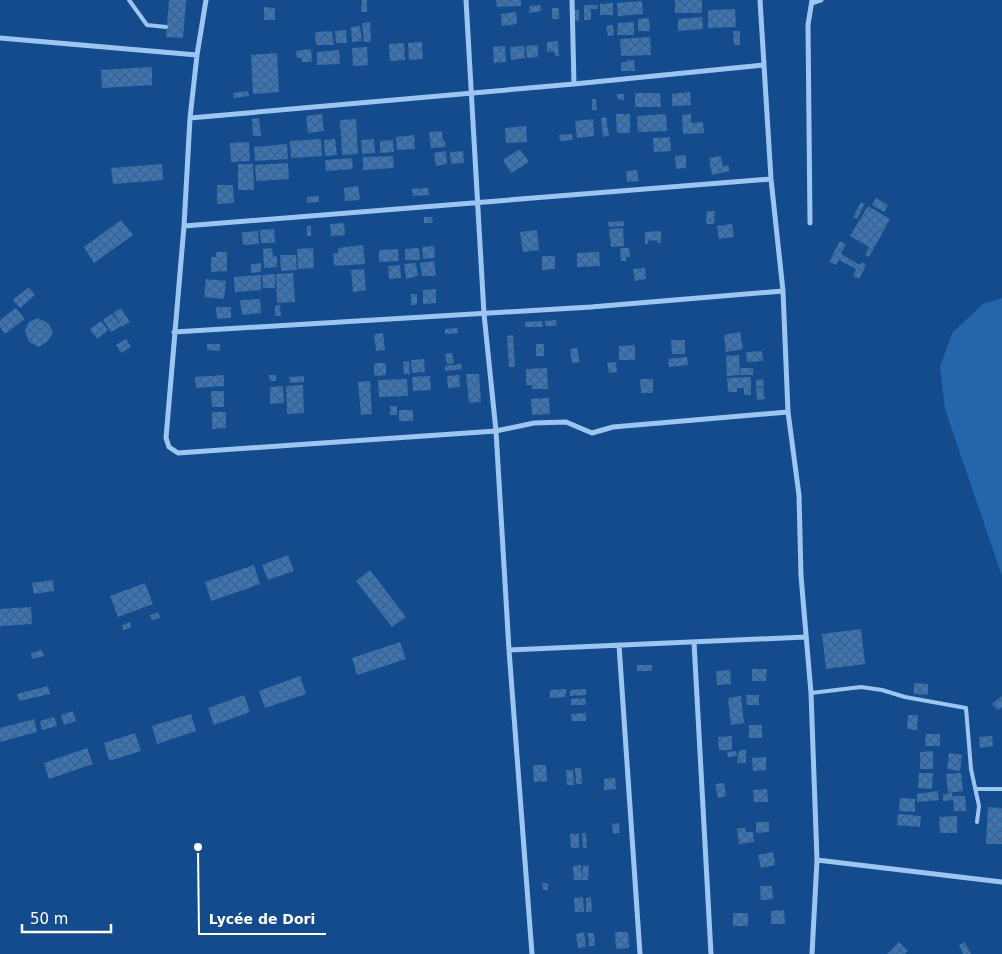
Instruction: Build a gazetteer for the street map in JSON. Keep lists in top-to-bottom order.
{
  "places": ["Lycée de Dori"],
  "scale_bar": "50 m"
}
